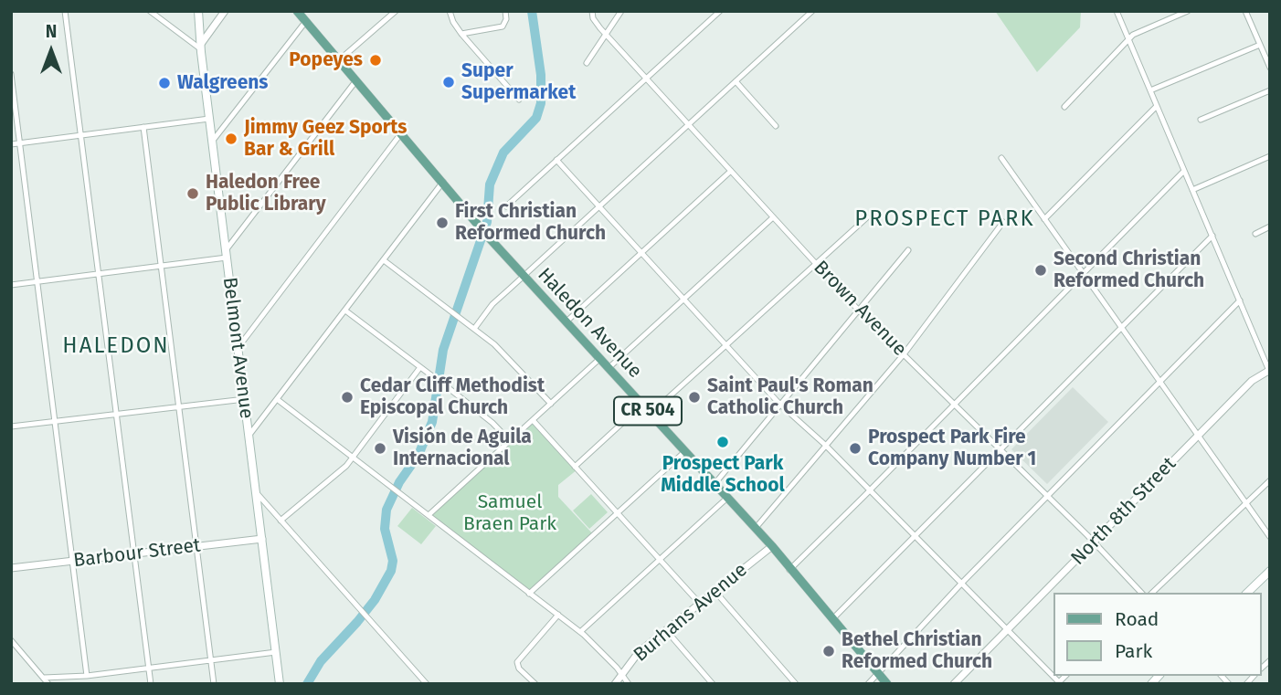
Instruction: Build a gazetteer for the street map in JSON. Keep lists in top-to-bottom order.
{
  "streets": {
    "main road": ["Haledon Avenue", "Belmont Avenue", "CR 504"],
    "street": [
      "Brown Avenue",
      "North 8th Street",
      "Barbour Street",
      "Burhans Avenue"
    ]
  },
  "crossings": [
    ["Brown Avenue", "North 8th Street"],
    ["Haledon Avenue", "Burhans Avenue"],
    ["Belmont Avenue", "Barbour Street"]
  ],
  "districts": ["PROSPECT PARK", "HALEDON"],
  "parks": ["Samuel Braen Park"],
  "places": [
    "Popeyes",
    "Super Supermarket",
    "Walgreens",
    "Jimmy Geez Sports Bar & Grill",
    "Haledon Free Public Library",
    "First Christian Reformed Church",
    "Second Christian Reformed Church",
    "Cedar Cliff Methodist Episcopal Church",
    "Saint Paul's Roman Catholic Church",
    "Prospect Park Middle School",
    "Visión de Aguila Internacional",
    "Prospect Park Fire Company Number 1",
    "Bethel Christian Reformed Church"
  ],
  "legend": ["Road", "Park"],
  "north": "top"
}
